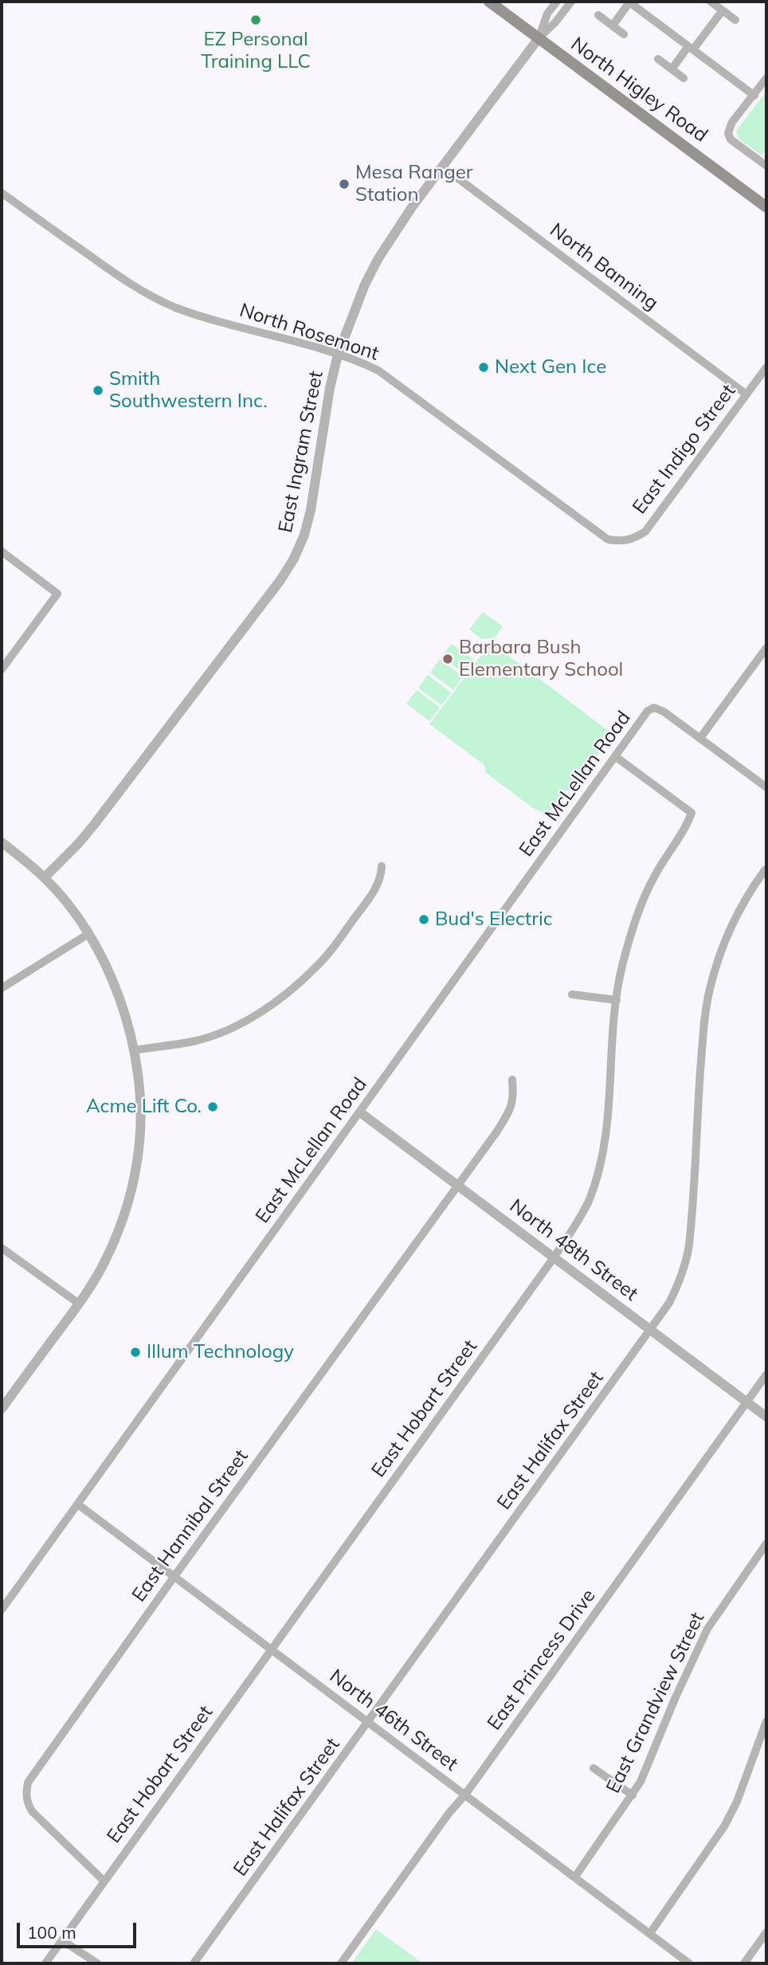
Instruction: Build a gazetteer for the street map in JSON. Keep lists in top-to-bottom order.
{
  "streets": {
    "main road": ["North Higley Road"],
    "street": [
      "North Banning",
      "North Rosemont",
      "East Indigo Street",
      "East Ingram Street",
      "East McLellan Road",
      "North 48th Street",
      "East Hobart Street",
      "East Halifax Street",
      "East Hannibal Street",
      "East Princess Drive",
      "East Grandview Street",
      "North 46th Street"
    ]
  },
  "crossings": [
    ["North Higley Road", "East Ingram Street"],
    ["North Banning", "East Indigo Street"],
    ["North Banning", "East Ingram Street"],
    ["North Rosemont", "East Indigo Street"],
    ["North Rosemont", "East Ingram Street"],
    ["East McLellan Road", "North 48th Street"],
    ["East McLellan Road", "East Hobart Street"],
    ["East McLellan Road", "North 46th Street"],
    ["North 48th Street", "East Hobart Street"],
    ["North 48th Street", "East Halifax Street"],
    ["North 48th Street", "East Hannibal Street"],
    ["North 48th Street", "East Princess Drive"],
    ["East Hobart Street", "East Hannibal Street"],
    ["East Hobart Street", "North 46th Street"],
    ["East Halifax Street", "North 46th Street"],
    ["East Hannibal Street", "North 46th Street"],
    ["East Princess Drive", "North 46th Street"],
    ["East Grandview Street", "North 46th Street"]
  ],
  "places": [
    "EZ Personal Training LLC",
    "Mesa Ranger Station",
    "Next Gen Ice",
    "Smith Southwestern Inc.",
    "Barbara Bush Elementary School",
    "Bud's Electric",
    "Acme Lift Co.",
    "Illum Technology"
  ],
  "scale_bar": "100 m"
}
